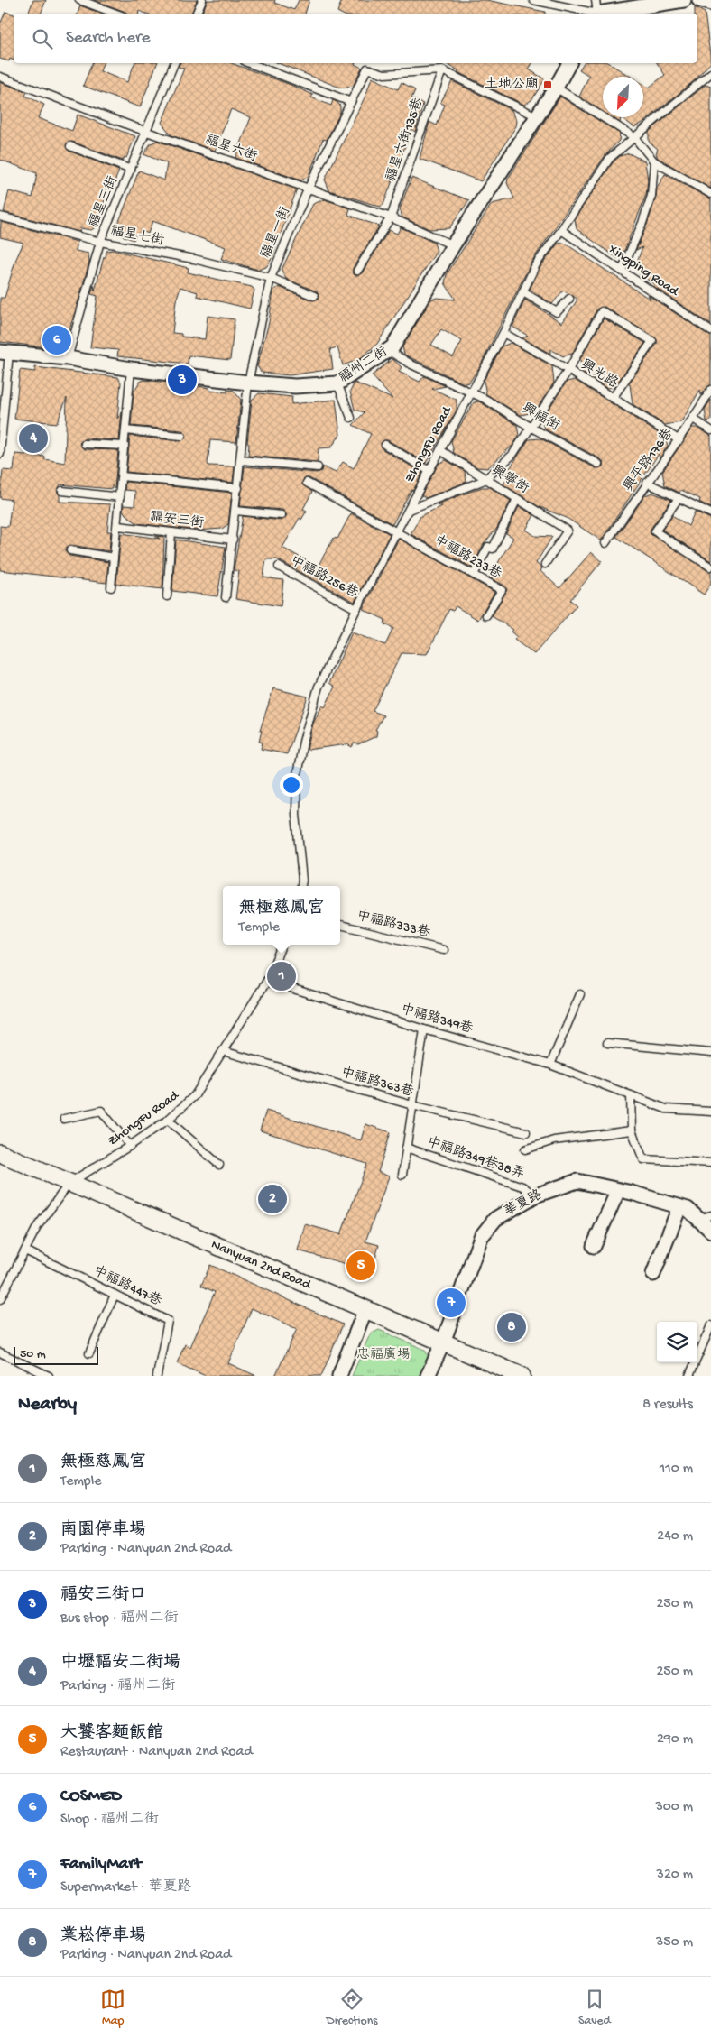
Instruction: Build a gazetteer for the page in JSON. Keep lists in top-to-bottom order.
{
  "streets": {
    "street": ["福州二街", "華夏路", "Nanyuan 2nd Road"],
    "lane": [
      "福星六街135巷",
      "福星六街",
      "福星三街",
      "福星一街",
      "福星七街",
      "Xingping Road",
      "興光路",
      "興福街",
      "ZhongFu Road",
      "興平路176巷",
      "興寧街",
      "福安三街",
      "中福路233巷",
      "中福路256巷",
      "中福路333巷",
      "中福路349巷",
      "中福路363巷",
      "中福路349巷38弄",
      "中福路447巷"
    ]
  },
  "crossings": [
    ["福星六街135巷", "福星六街"],
    ["福星六街135巷", "福星一街"],
    ["福星六街", "福星三街"],
    ["福星六街", "福星一街"],
    ["福星六街", "福州二街"],
    ["福星三街", "福星七街"],
    ["福星三街", "福州二街"],
    ["福星一街", "福星七街"],
    ["福星一街", "福州二街"],
    ["Xingping Road", "ZhongFu Road"],
    ["福州二街", "興福街"],
    ["興光路", "ZhongFu Road"],
    ["興光路", "興平路176巷"],
    ["興福街", "ZhongFu Road"],
    ["ZhongFu Road", "興寧街"],
    ["ZhongFu Road", "中福路233巷"],
    ["ZhongFu Road", "中福路256巷"],
    ["ZhongFu Road", "中福路349巷"],
    ["ZhongFu Road", "中福路363巷"],
    ["ZhongFu Road", "Nanyuan 2nd Road"],
    ["ZhongFu Road", "中福路447巷"],
    ["中福路349巷", "中福路349巷38弄"],
    ["中福路363巷", "中福路349巷38弄"],
    ["中福路349巷38弄", "華夏路"],
    ["華夏路", "Nanyuan 2nd Road"]
  ],
  "parks": ["忠福廣場"],
  "places": {
    "transit": ["土地公廟"]
  },
  "scale_bar": "50 m",
  "north": "bottom left",
  "page": {
    "search": "Search here",
    "pins": [
      "6",
      "3",
      "4",
      "1",
      "2",
      "5",
      "7",
      "8"
    ],
    "popup": ["無極慈鳳宮", "Temple"],
    "scale": "50 m",
    "heading": ["Nearby", "8 results"],
    "list": [
      {
        "mark": "1",
        "name": "無極慈鳳宮",
        "note": "Temple",
        "value": "110 m"
      },
      {
        "mark": "2",
        "name": "南園停車場",
        "note": "Parking · Nanyuan 2nd Road",
        "value": "240 m"
      },
      {
        "mark": "3",
        "name": "福安三街口",
        "note": "Bus stop · 福州二街",
        "value": "250 m"
      },
      {
        "mark": "4",
        "name": "中壢福安二街場",
        "note": "Parking · 福州二街",
        "value": "250 m"
      },
      {
        "mark": "5",
        "name": "大饕客麵飯館",
        "note": "Restaurant · Nanyuan 2nd Road",
        "value": "290 m"
      },
      {
        "mark": "6",
        "name": "COSMED",
        "note": "Shop · 福州二街",
        "value": "300 m"
      },
      {
        "mark": "7",
        "name": "FamilyMart",
        "note": "Supermarket · 華夏路",
        "value": "320 m"
      },
      {
        "mark": "8",
        "name": "業崧停車場",
        "note": "Parking · Nanyuan 2nd Road",
        "value": "350 m"
      }
    ],
    "nav": ["Map", "Directions", "Saved"]
  }
}
